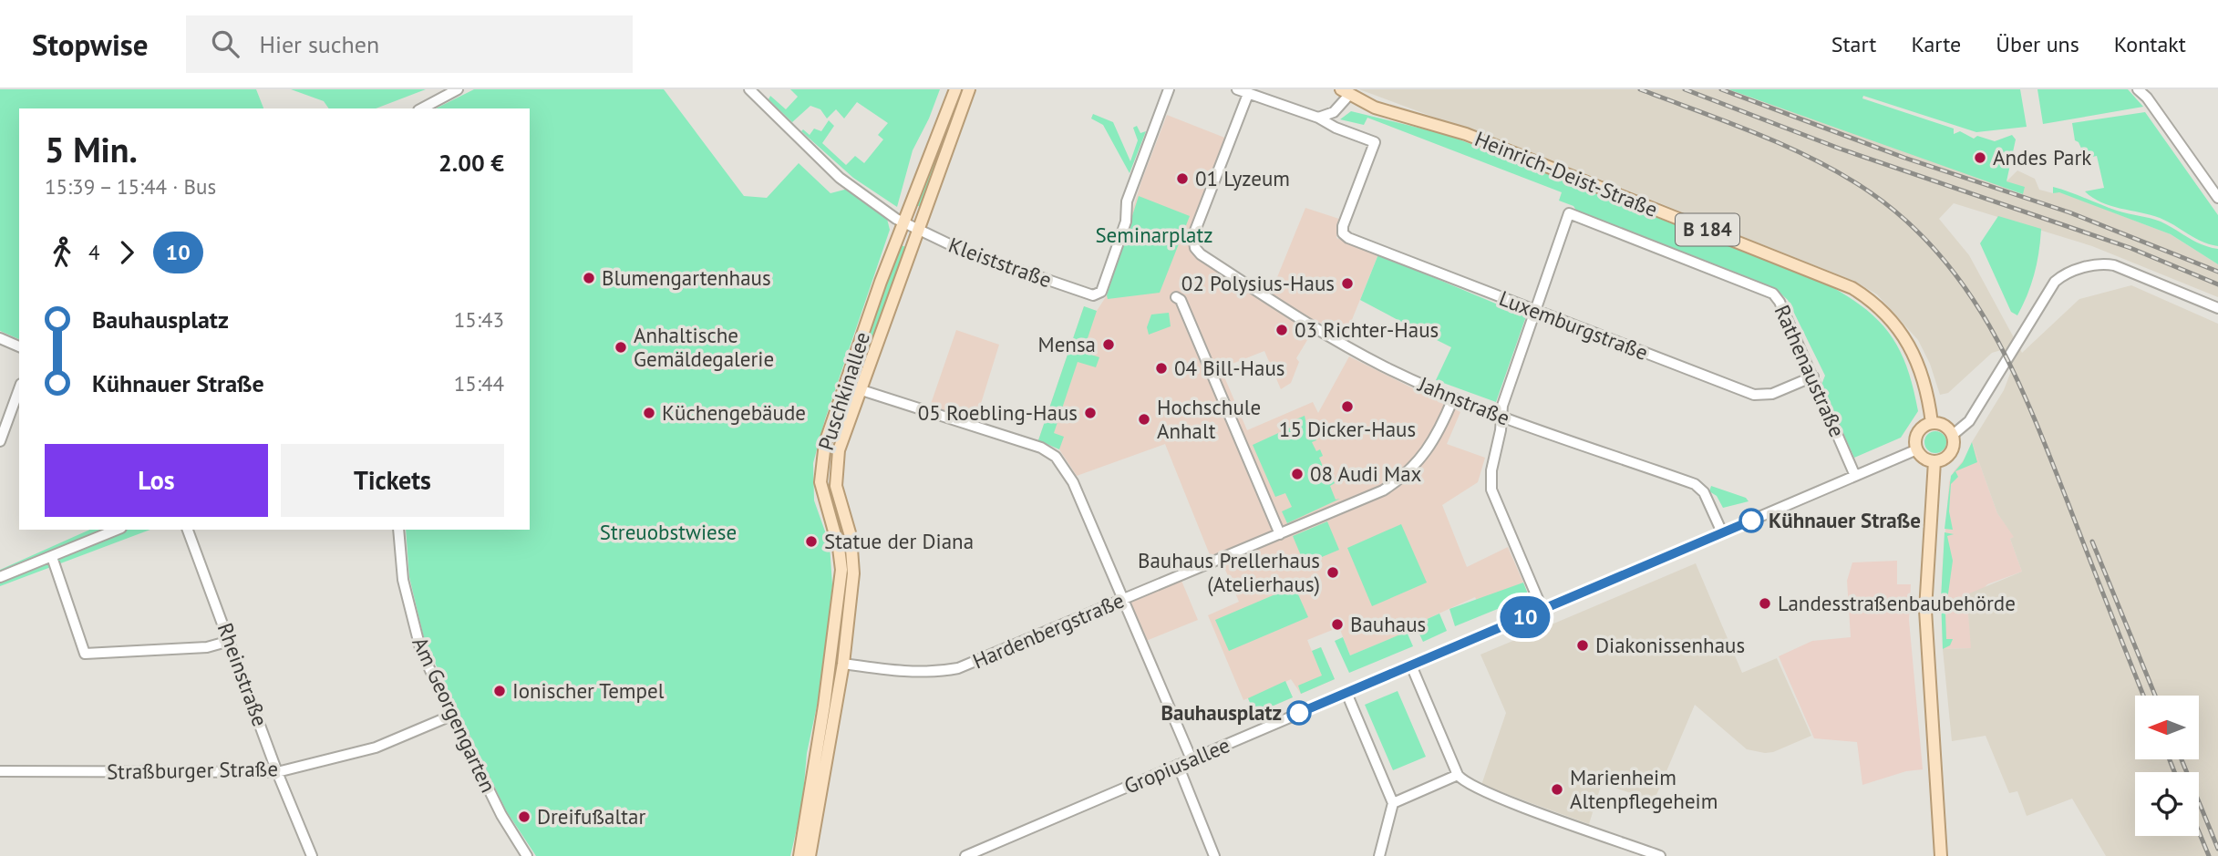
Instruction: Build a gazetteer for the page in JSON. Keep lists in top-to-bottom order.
{
  "streets": {
    "main road": ["Heinrich-Deist-Straße", "B 184", "Puschkinallee"],
    "street": [
      "Kleiststraße",
      "Luxemburgstraße",
      "Rathenaustraße",
      "Jahnstraße",
      "Hardenbergstraße",
      "Rheinstraße",
      "Am Georgengarten",
      "Gropiusallee",
      "Straßburger Straße"
    ]
  },
  "crossings": [
    ["Heinrich-Deist-Straße", "Gropiusallee"],
    ["Kleiststraße", "Puschkinallee"],
    ["Luxemburgstraße", "Rathenaustraße"],
    ["Rathenaustraße", "Gropiusallee"],
    ["Puschkinallee", "Hardenbergstraße"],
    ["Jahnstraße", "Hardenbergstraße"],
    ["Jahnstraße", "Gropiusallee"],
    ["Rheinstraße", "Straßburger Straße"],
    ["Am Georgengarten", "Straßburger Straße"]
  ],
  "parks": ["Seminarplatz", "Streuobstwiese"],
  "places": [
    "Andes Park",
    "01 Lyzeum",
    "Blumengartenhaus",
    "02 Polysius-Haus",
    "03 Richter-Haus",
    "Mensa",
    "Anhaltische Gemäldegalerie",
    "04 Bill-Haus",
    "15 Dicker-Haus",
    "Küchengebäude",
    "05 Roebling-Haus",
    "Hochschule Anhalt",
    "08 Audi Max",
    "Kühnauer Straße",
    "Statue der Diana",
    "Bauhaus Prellerhaus (Atelierhaus)",
    "Landesstraßenbaubehörde",
    "Bauhaus",
    "Diakonissenhaus",
    "Ionischer Tempel",
    "Bauhausplatz",
    "Marienheim Altenpflegeheim",
    "Dreifußaltar"
  ],
  "lines": ["bus line 10"],
  "north": "left",
  "page": {
    "header": "Stopwise",
    "search": "Hier suchen",
    "nav": [
      "Start",
      "Karte",
      "Über uns",
      "Kontakt"
    ],
    "on_map": "10",
    "heading": ["5 Min.", "15:39 – 15:44 · Bus", "2.00 €"],
    "legs": ["4", "10"],
    "list": [
      {
        "name": "Bauhausplatz",
        "value": "15:43"
      },
      {
        "name": "Kühnauer Straße",
        "value": "15:44"
      }
    ],
    "buttons": ["Los", "Tickets"]
  }
}
